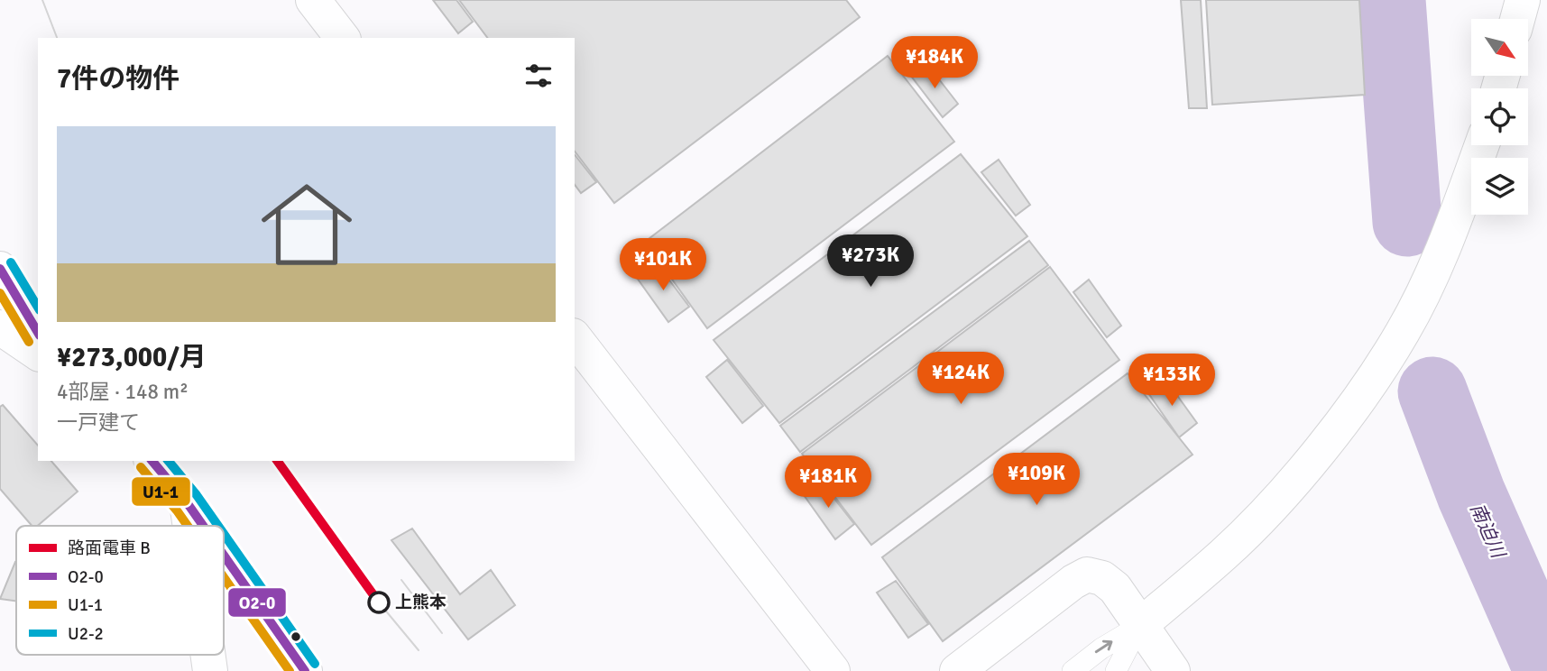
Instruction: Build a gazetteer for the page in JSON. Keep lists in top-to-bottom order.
{
  "water": ["南迫川"],
  "places": ["上熊本"],
  "lines": [
    "transit line U2-2",
    "transit line O2-0",
    "transit line U1-1",
    "tram line B"
  ],
  "legend": [
    "路面電車 B",
    "O2-0",
    "U1-1",
    "U2-2"
  ],
  "north": "bottom right",
  "page": {
    "price": [
      "¥184K",
      "¥273K",
      "¥101K",
      "¥124K",
      "¥133K",
      "¥109K",
      "¥181K"
    ],
    "heading": "7件の物件",
    "list": [
      {
        "name": "¥273,000/月",
        "note": "4部屋 · 148 m² · 一戸建て"
      }
    ]
  }
}
